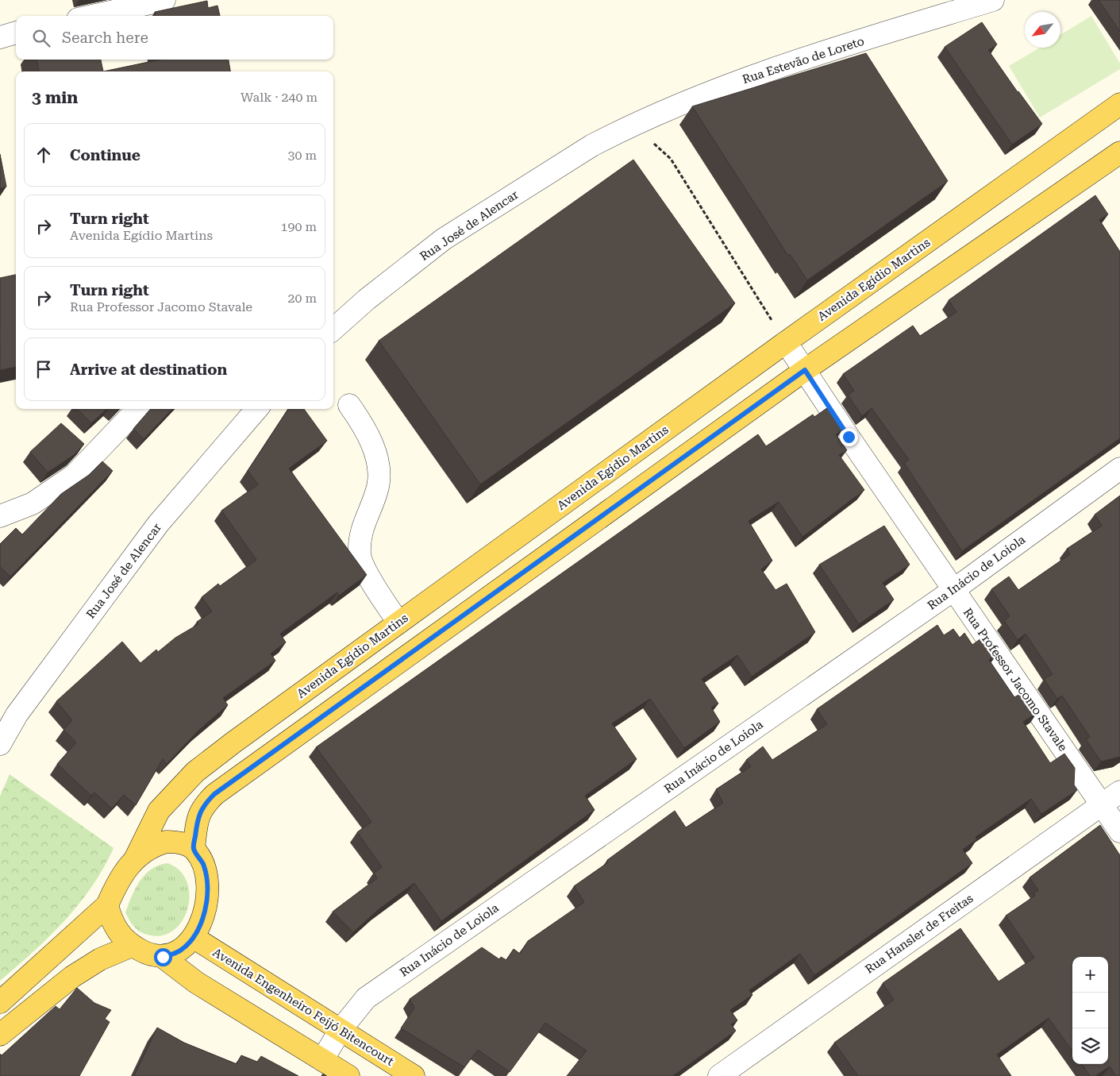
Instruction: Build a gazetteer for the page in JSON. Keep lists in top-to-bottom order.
{
  "streets": {
    "main road": ["Avenida Egídio Martins", "Avenida Engenheiro Feijó Bitencourt"],
    "street": [
      "Rua Estevão de Loreto",
      "Rua José de Alencar",
      "Rua Inácio de Loiola",
      "Rua Professor Jacomo Stavale",
      "Rua Hansler de Freitas"
    ]
  },
  "crossings": [
    ["Rua Estevão de Loreto", "Rua José de Alencar"],
    ["Avenida Egídio Martins", "Rua Professor Jacomo Stavale"],
    ["Avenida Egídio Martins", "Avenida Engenheiro Feijó Bitencourt"],
    ["Rua Inácio de Loiola", "Rua Professor Jacomo Stavale"],
    ["Rua Inácio de Loiola", "Avenida Engenheiro Feijó Bitencourt"],
    ["Rua Professor Jacomo Stavale", "Rua Hansler de Freitas"]
  ],
  "north": "bottom left",
  "page": {
    "search": "Search here",
    "heading": ["3 min", "Walk · 240 m"],
    "list": [
      ["Continue", "30 m"],
      ["Turn right", "Avenida Egídio Martins", "190 m"],
      ["Turn right", "Rua Professor Jacomo Stavale", "20 m"],
      "Arrive at destination"
    ],
    "map_buttons": ["+", "−"]
  }
}
